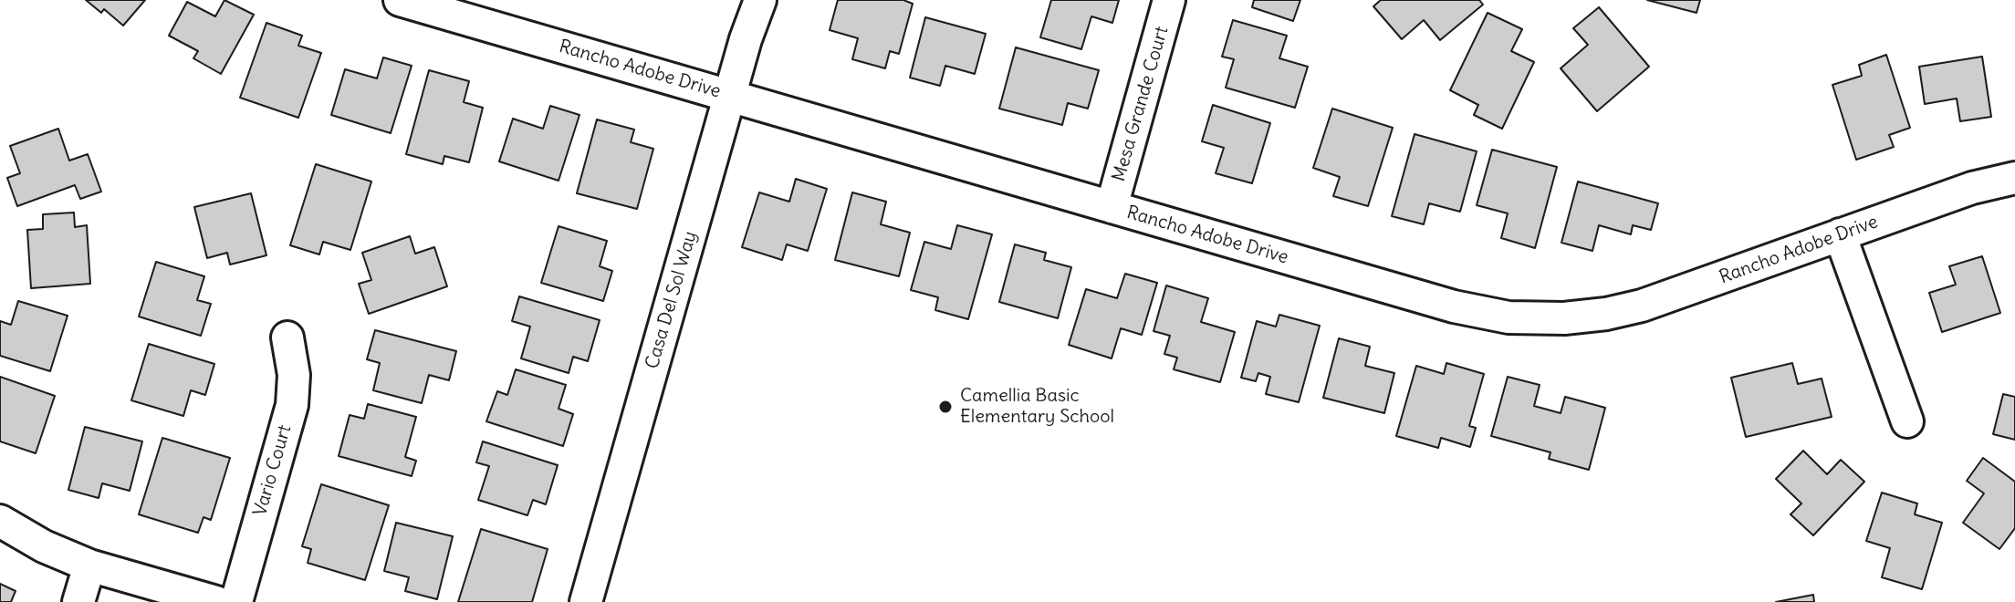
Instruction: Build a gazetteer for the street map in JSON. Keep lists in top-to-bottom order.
{
  "streets": {
    "street": [
      "Rancho Adobe Drive",
      "Mesa Grande Court",
      "Casa Del Sol Way",
      "Vario Court"
    ]
  },
  "crossings": [
    ["Rancho Adobe Drive", "Mesa Grande Court"],
    ["Rancho Adobe Drive", "Casa Del Sol Way"]
  ],
  "places": ["Camellia Basic Elementary School"]
}
